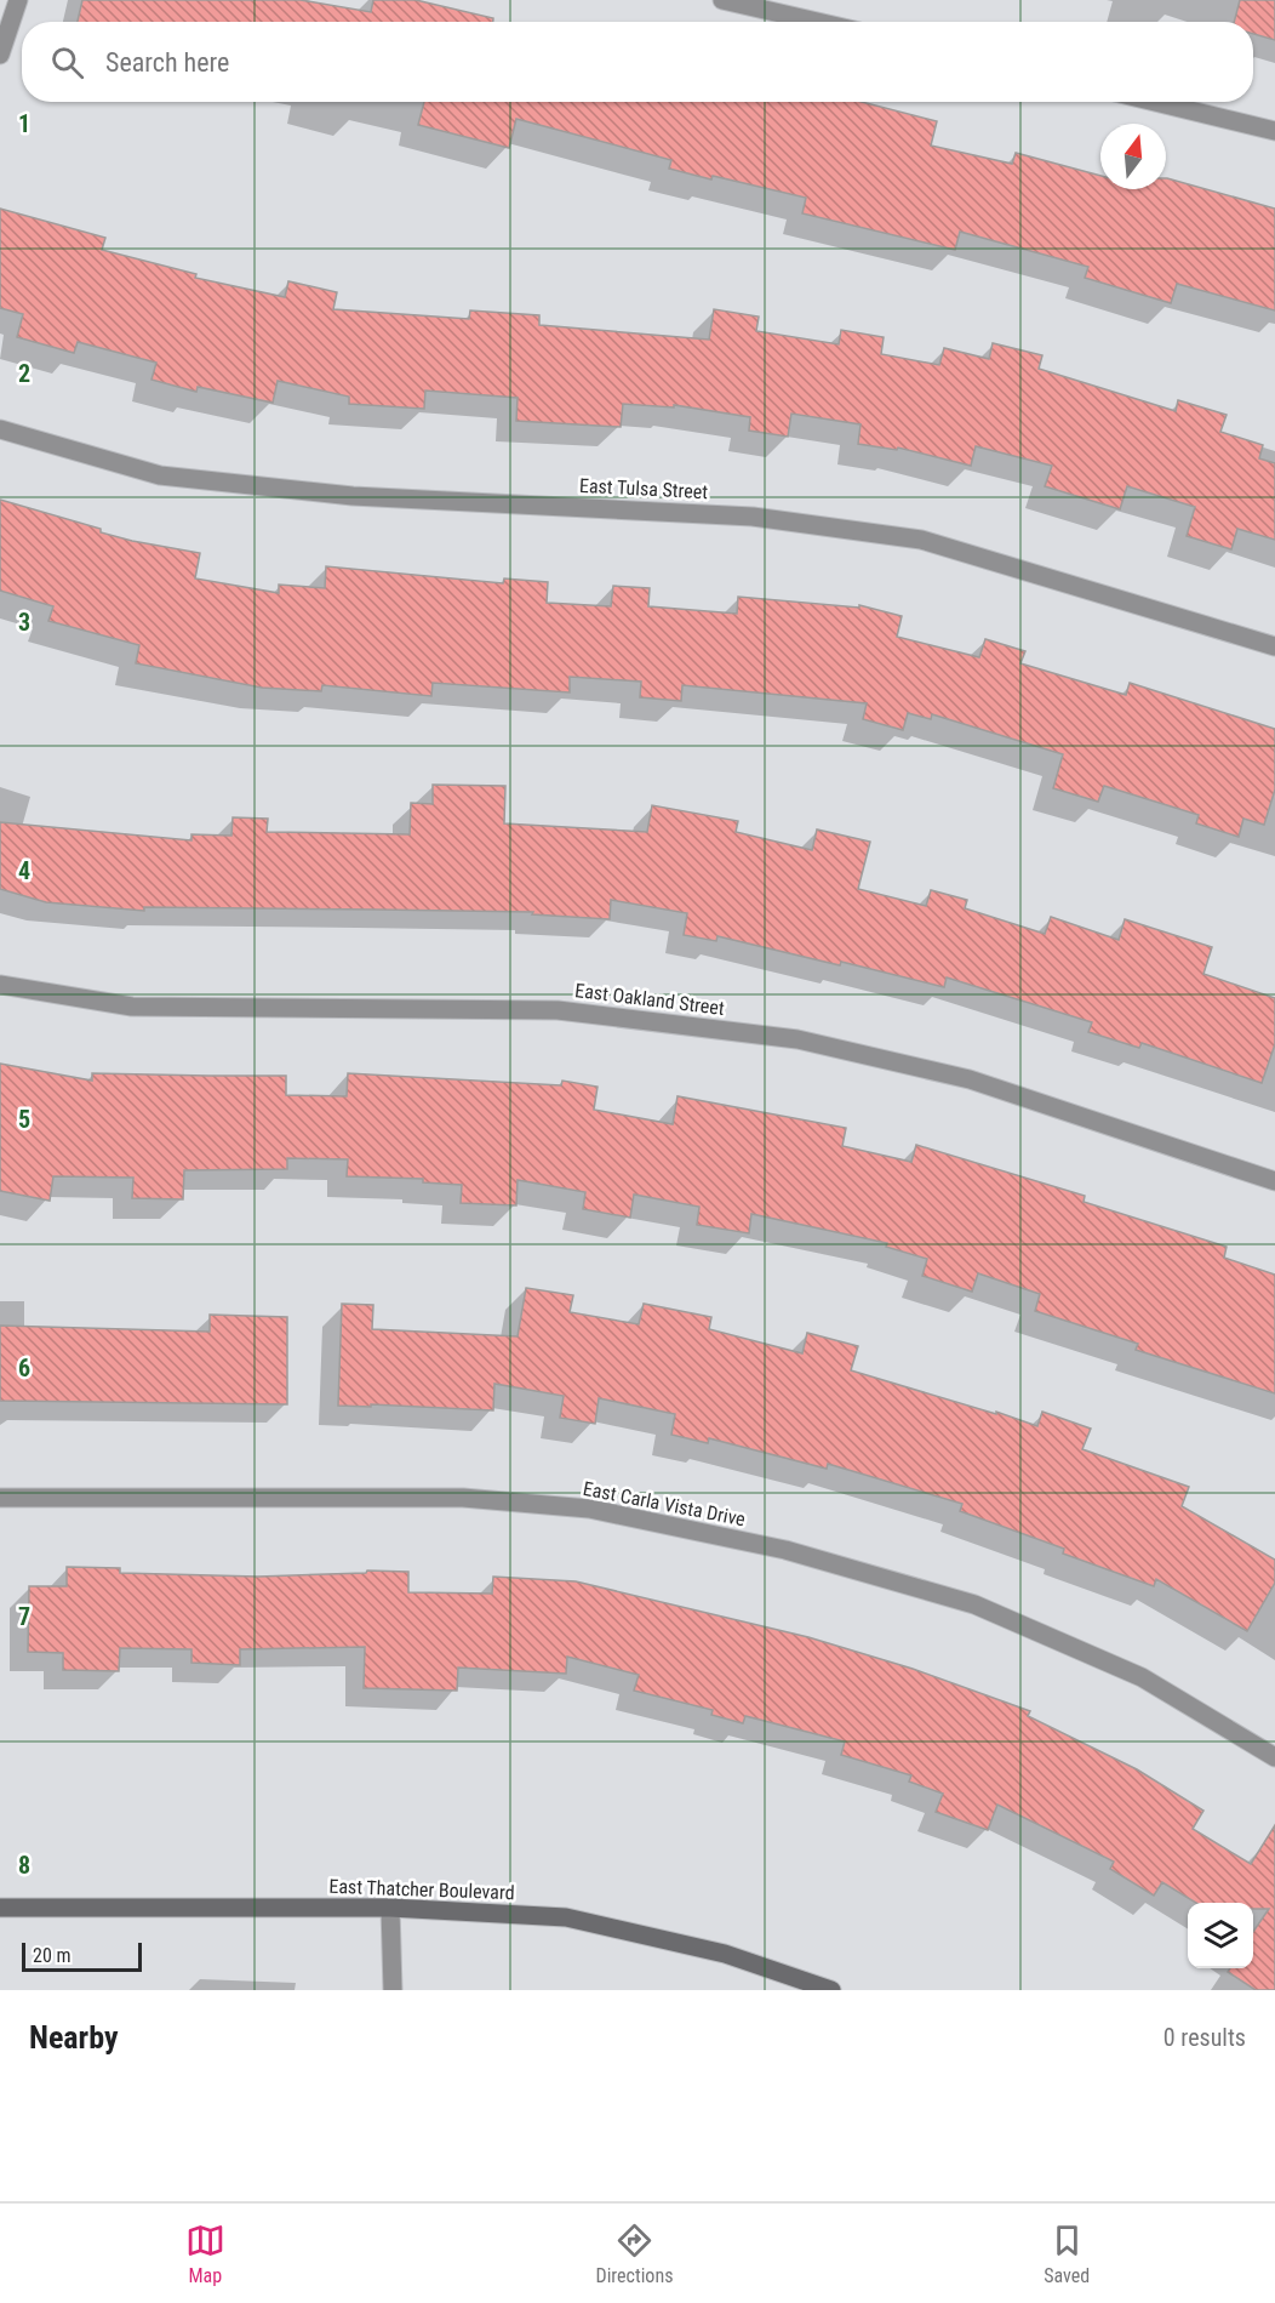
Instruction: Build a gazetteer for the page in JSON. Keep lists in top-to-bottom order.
{
  "streets": {
    "street": [
      "East Tulsa Street",
      "East Oakland Street",
      "East Carla Vista Drive",
      "East Thatcher Boulevard"
    ]
  },
  "scale_bar": "20 m",
  "north": "top",
  "page": {
    "search": "Search here",
    "scale": "20 m",
    "heading": ["Nearby", "0 results"],
    "nav": ["Map", "Directions", "Saved"]
  },
  "grid": {
    "rows": [
      "1",
      "2",
      "3",
      "4",
      "5",
      "6",
      "7",
      "8"
    ]
  }
}
